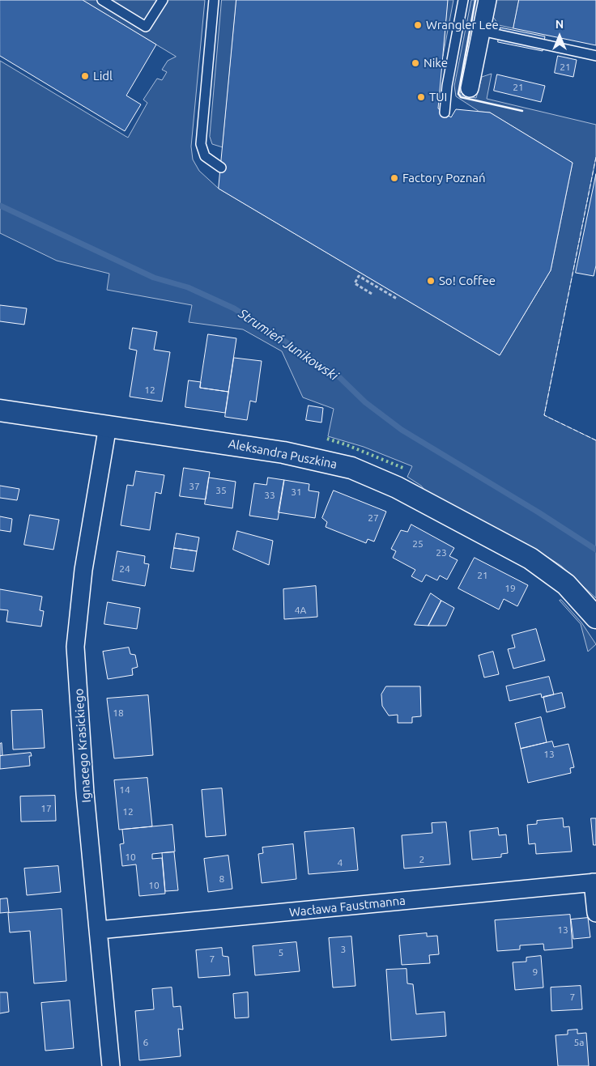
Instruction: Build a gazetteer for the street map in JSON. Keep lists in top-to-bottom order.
{
  "streets": {
    "street": ["Aleksandra Puszkina", "Ignacego Krasickiego", "Wacława Faustmanna"]
  },
  "crossings": [
    ["Aleksandra Puszkina", "Ignacego Krasickiego"],
    ["Ignacego Krasickiego", "Wacława Faustmanna"]
  ],
  "water": ["Strumień Junikowski"],
  "places": [
    "Wrangler Lee",
    "Nike",
    "Lidl",
    "TUI",
    "Factory Poznań",
    "So! Coffee"
  ],
  "house_numbers": [
    "21",
    "21",
    "12",
    "37",
    "35",
    "31",
    "33",
    "27",
    "25",
    "23",
    "24",
    "21",
    "19",
    "4A",
    "18",
    "13",
    "14",
    "17",
    "12",
    "10",
    "2",
    "4",
    "8",
    "10",
    "13",
    "3",
    "5",
    "7",
    "9",
    "7",
    "6",
    "5a"
  ],
  "north": "top"
}
